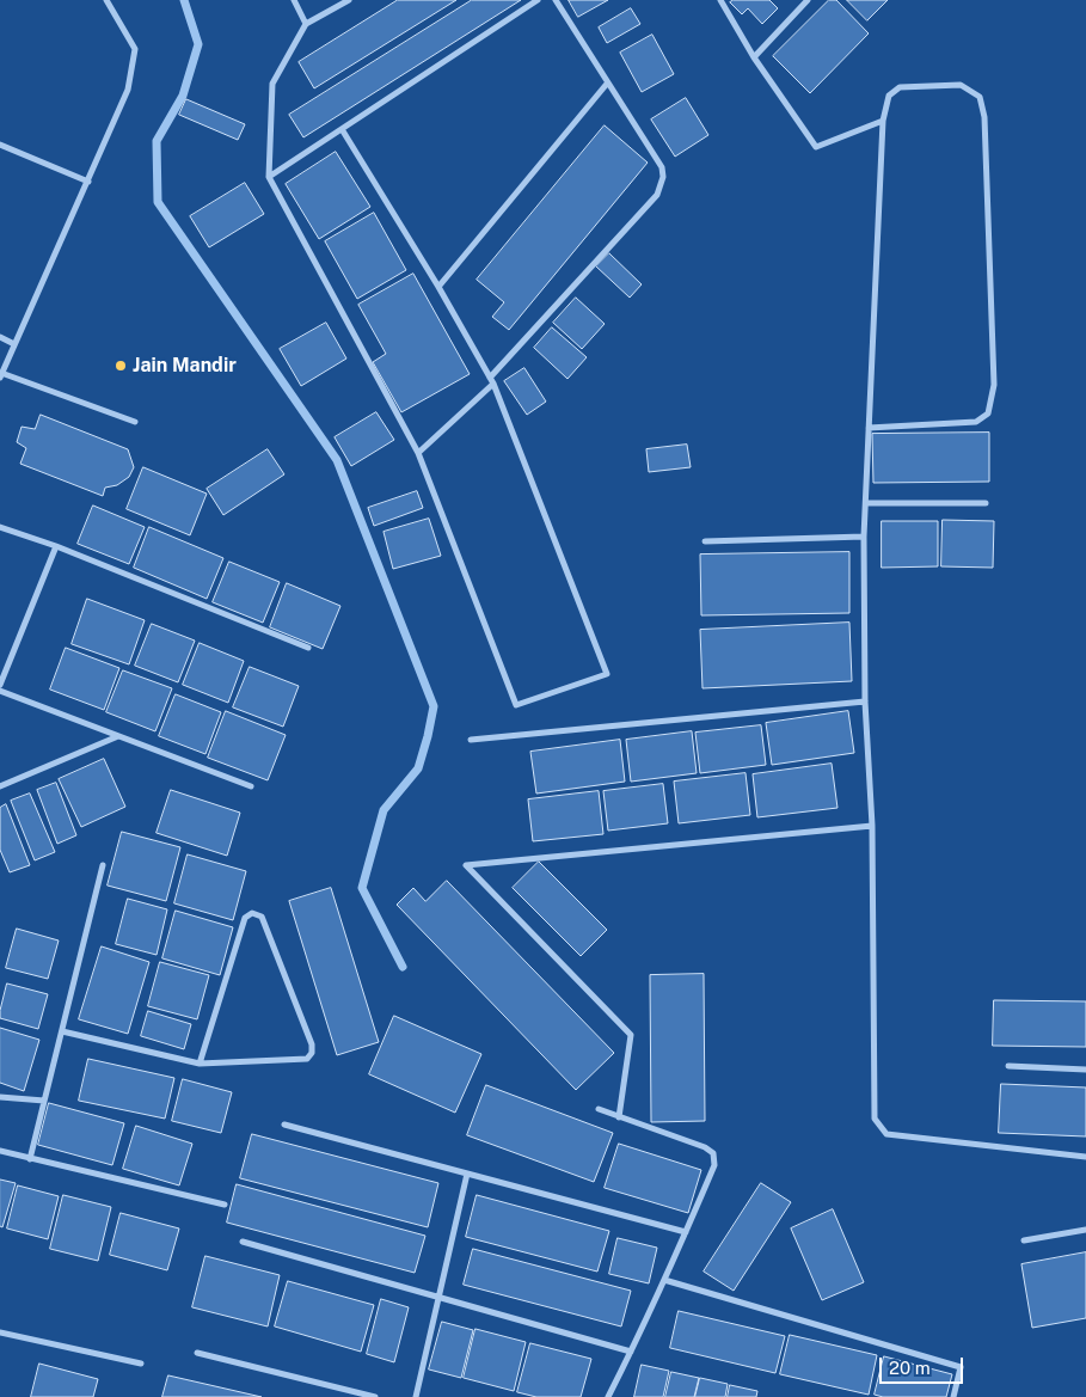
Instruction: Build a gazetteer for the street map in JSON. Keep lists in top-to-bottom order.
{
  "places": ["Jain Mandir"],
  "scale_bar": "20 m"
}
